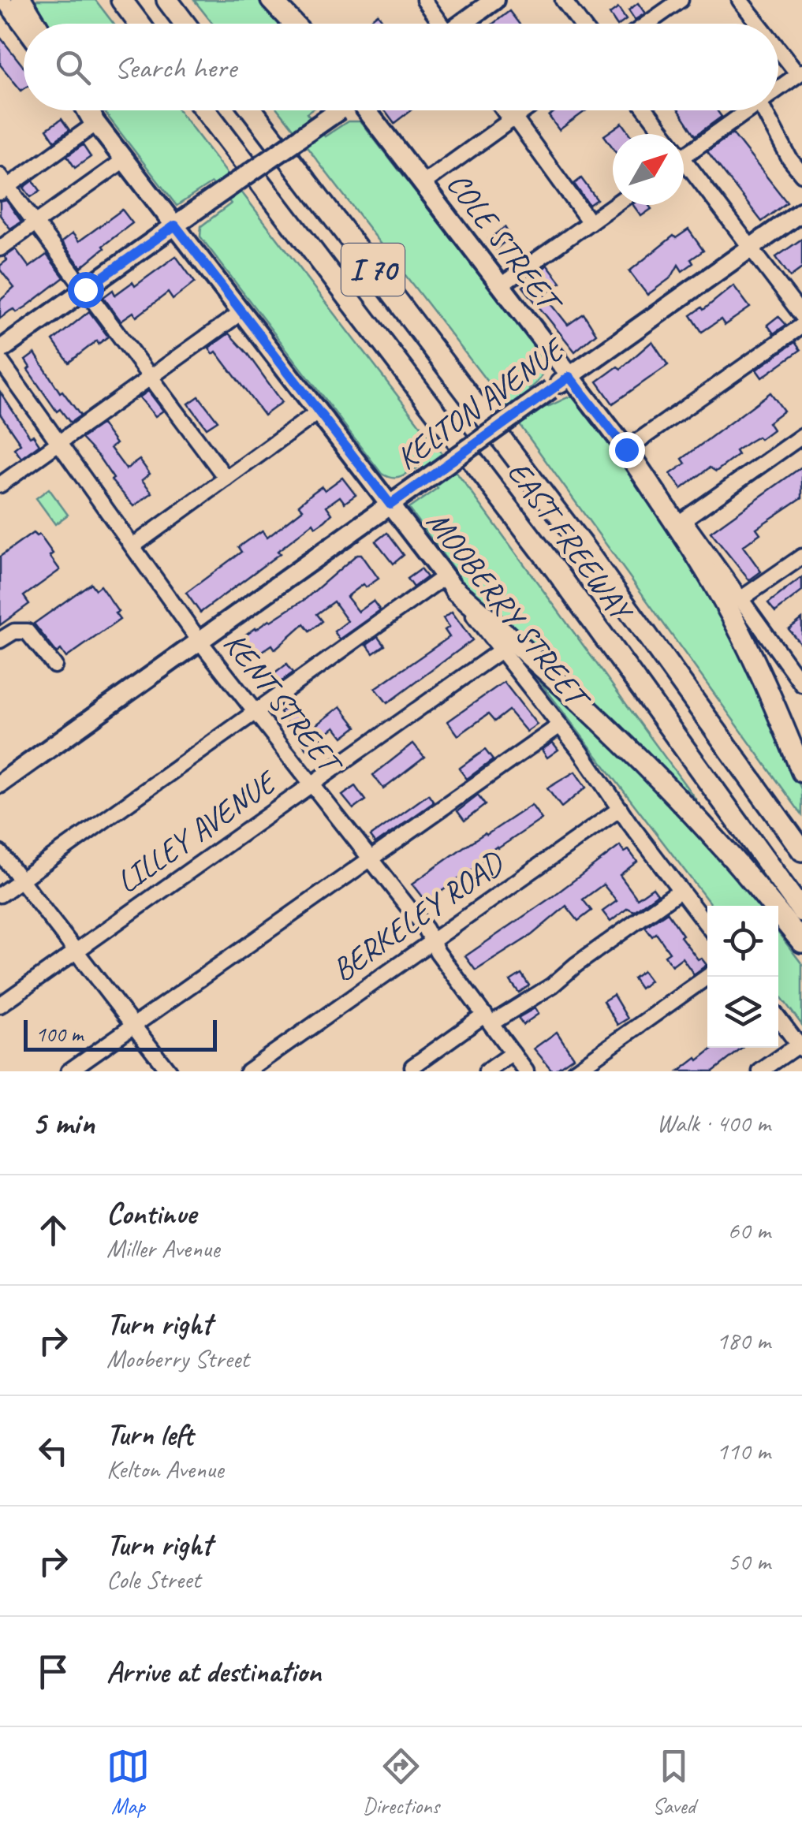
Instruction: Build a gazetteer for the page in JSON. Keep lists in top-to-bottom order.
{
  "streets": {
    "highway": ["I 70", "EAST FREEWAY"],
    "main road": ["COLE STREET", "KELTON AVENUE", "MOOBERRY STREET"],
    "street": ["KENT STREET", "LILLEY AVENUE", "BERKELEY ROAD"]
  },
  "crossings": [
    ["COLE STREET", "KELTON AVENUE"],
    ["KELTON AVENUE", "MOOBERRY STREET"],
    ["KELTON AVENUE", "KENT STREET"],
    ["MOOBERRY STREET", "LILLEY AVENUE"],
    ["MOOBERRY STREET", "BERKELEY ROAD"],
    ["KENT STREET", "LILLEY AVENUE"],
    ["KENT STREET", "BERKELEY ROAD"]
  ],
  "scale_bar": "100 m",
  "north": "top right",
  "page": {
    "search": "Search here",
    "scale": "100 m",
    "heading": ["5 min", "Walk · 400 m"],
    "list": [
      ["Continue", "Miller Avenue", "60 m"],
      ["Turn right", "Mooberry Street", "180 m"],
      ["Turn left", "Kelton Avenue", "110 m"],
      ["Turn right", "Cole Street", "50 m"],
      "Arrive at destination"
    ],
    "nav": ["Map", "Directions", "Saved"]
  }
}
